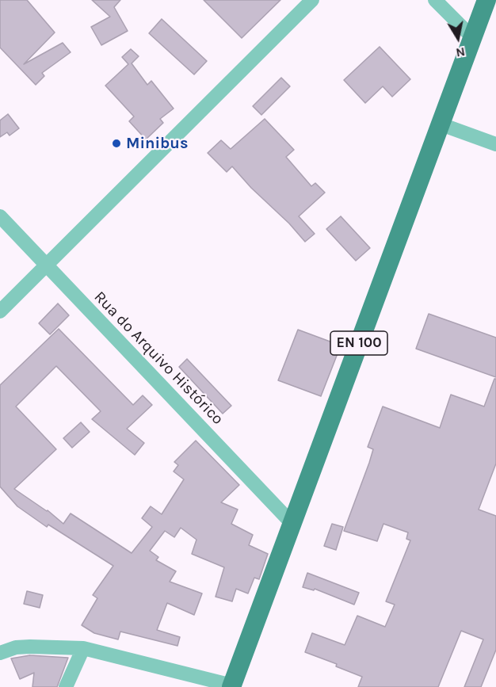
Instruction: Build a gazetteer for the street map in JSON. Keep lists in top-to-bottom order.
{
  "streets": {
    "main road": ["EN 100"],
    "street": ["Rua do Arquivo Histórico"]
  },
  "crossings": [
    ["EN 100", "Rua do Arquivo Histórico"]
  ],
  "places": ["Minibus"],
  "north": "bottom"
}
